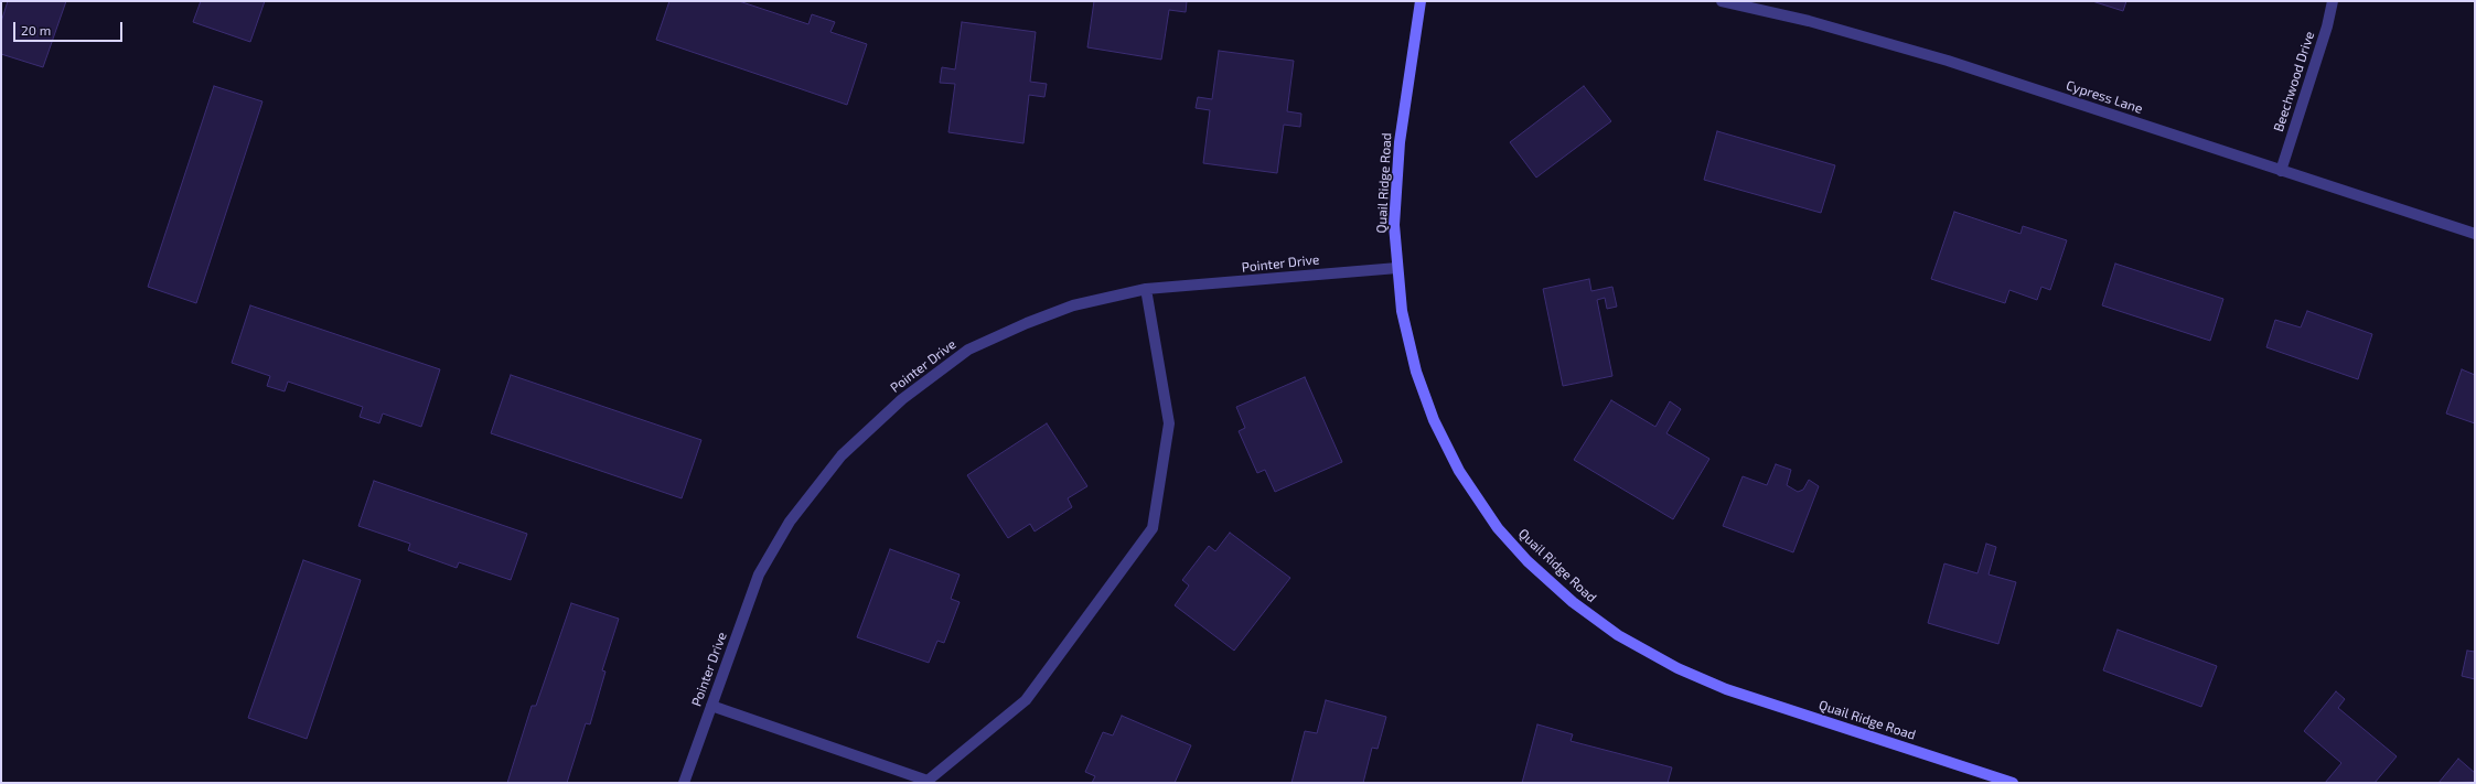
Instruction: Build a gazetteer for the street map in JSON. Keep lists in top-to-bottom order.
{
  "streets": {
    "street": [
      "Beechwood Drive",
      "Cypress Lane",
      "Quail Ridge Road",
      "Pointer Drive"
    ]
  },
  "crossings": [
    ["Beechwood Drive", "Cypress Lane"],
    ["Quail Ridge Road", "Pointer Drive"]
  ],
  "scale_bar": "20 m"
}
